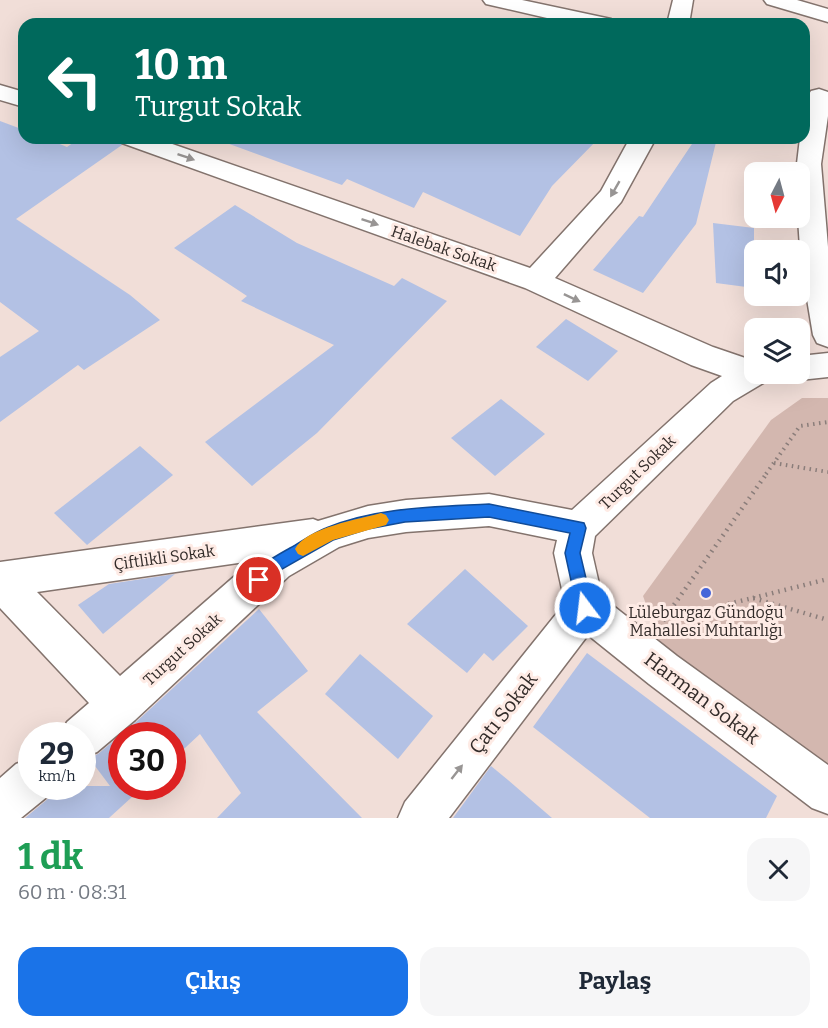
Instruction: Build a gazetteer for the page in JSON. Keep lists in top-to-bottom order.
{
  "streets": {
    "street": [
      "Halebak Sokak",
      "Turgut Sokak",
      "Çiftlikli Sokak",
      "Harman Sokak",
      "Çatı Sokak"
    ]
  },
  "crossings": [
    ["Turgut Sokak", "Çiftlikli Sokak"],
    ["Harman Sokak", "Çatı Sokak"]
  ],
  "one_way": ["Halebak Sokak", "Çatı Sokak"],
  "places": ["Lüleburgaz Gündoğu Mahallesi Muhtarlığı"],
  "north": "bottom",
  "page": {
    "turn": ["10 m", "Turgut Sokak"],
    "speed": "29 km/h",
    "limit": "30",
    "heading": ["1 dk", "60 m · 08:31"],
    "buttons": ["Çıkış", "Paylaş"]
  }
}
